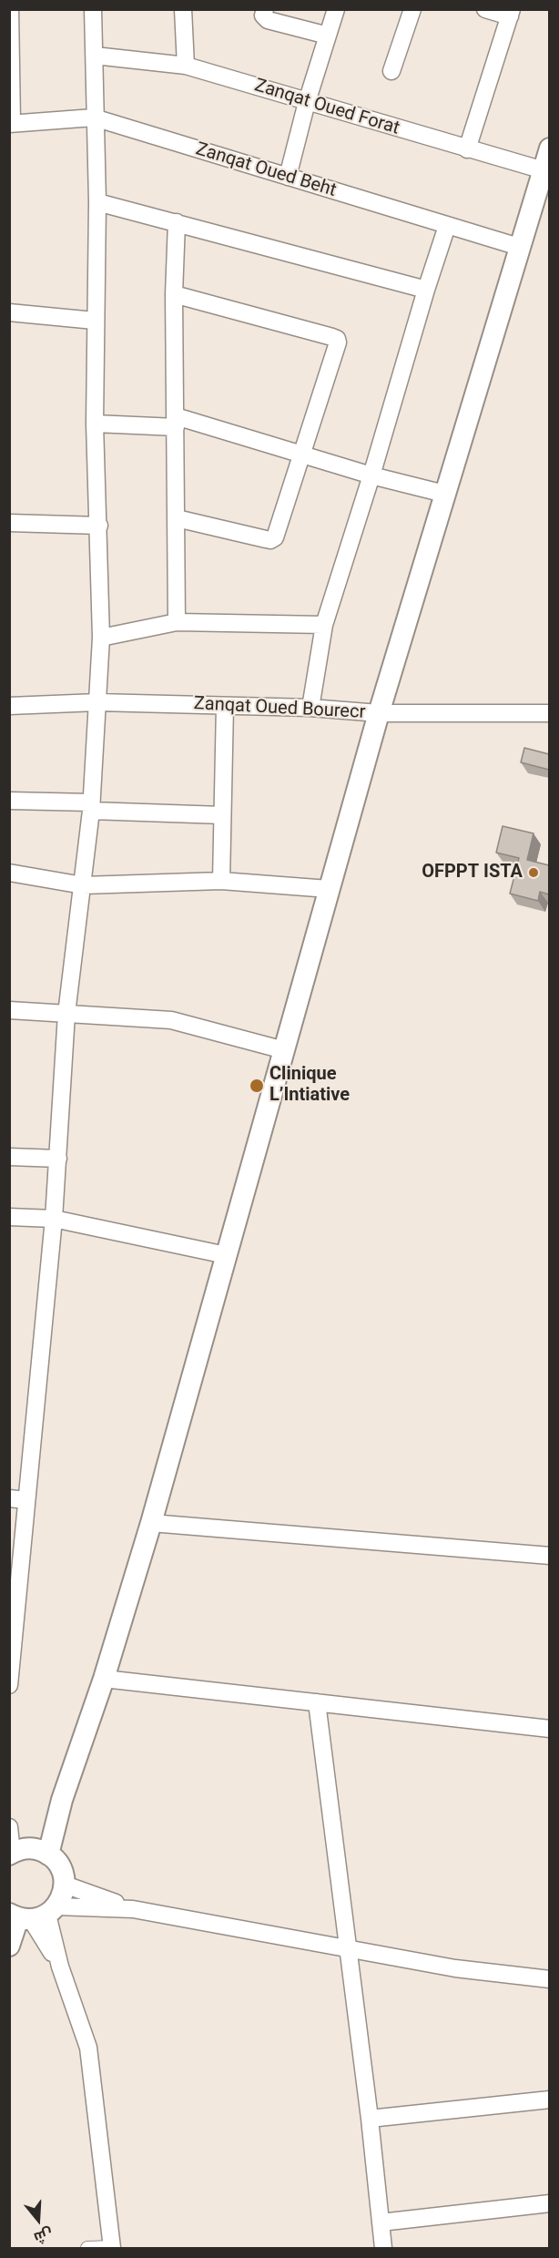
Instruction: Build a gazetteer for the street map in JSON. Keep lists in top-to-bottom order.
{
  "streets": {
    "street": ["Zanqat Oued Forat", "Zanqat Oued Beht", "Zanqat Oued Bourecr"]
  },
  "places": ["OFPPT ISTA", "Clinique L’Intiative"],
  "north": "bottom"
}
